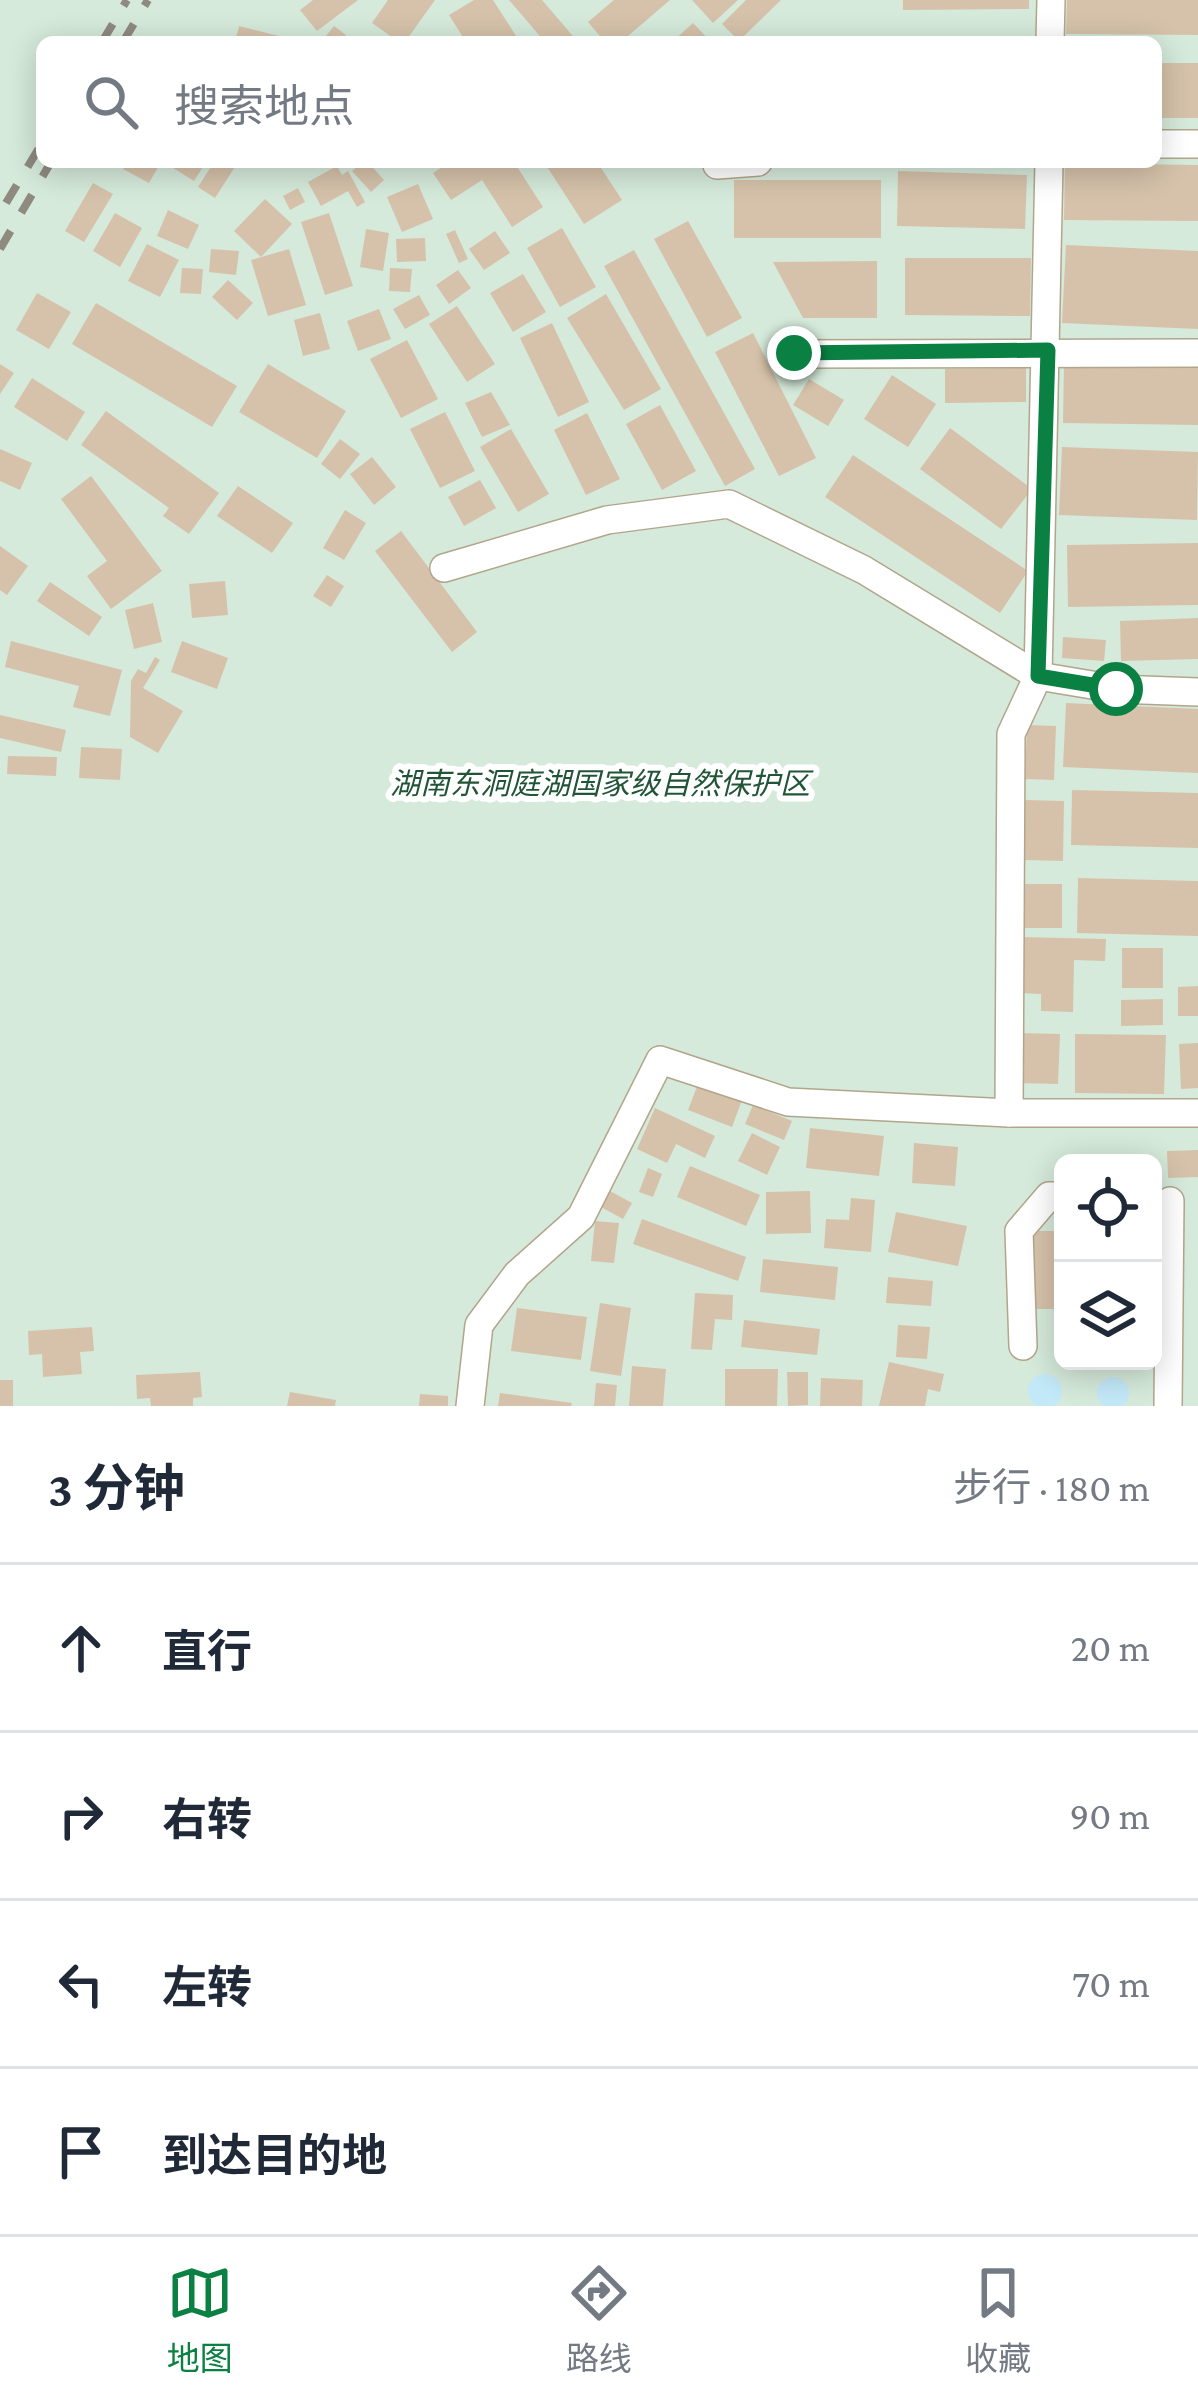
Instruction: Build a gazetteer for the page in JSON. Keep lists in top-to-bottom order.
{
  "parks": ["湖南东洞庭湖国家级自然保护区"],
  "page": {
    "search": "搜索地点",
    "heading": ["3 分钟", "步行 · 180 m"],
    "list": [
      ["直行", "20 m"],
      ["右转", "90 m"],
      ["左转", "70 m"],
      "到达目的地"
    ],
    "nav": ["地图", "路线", "收藏"]
  }
}
